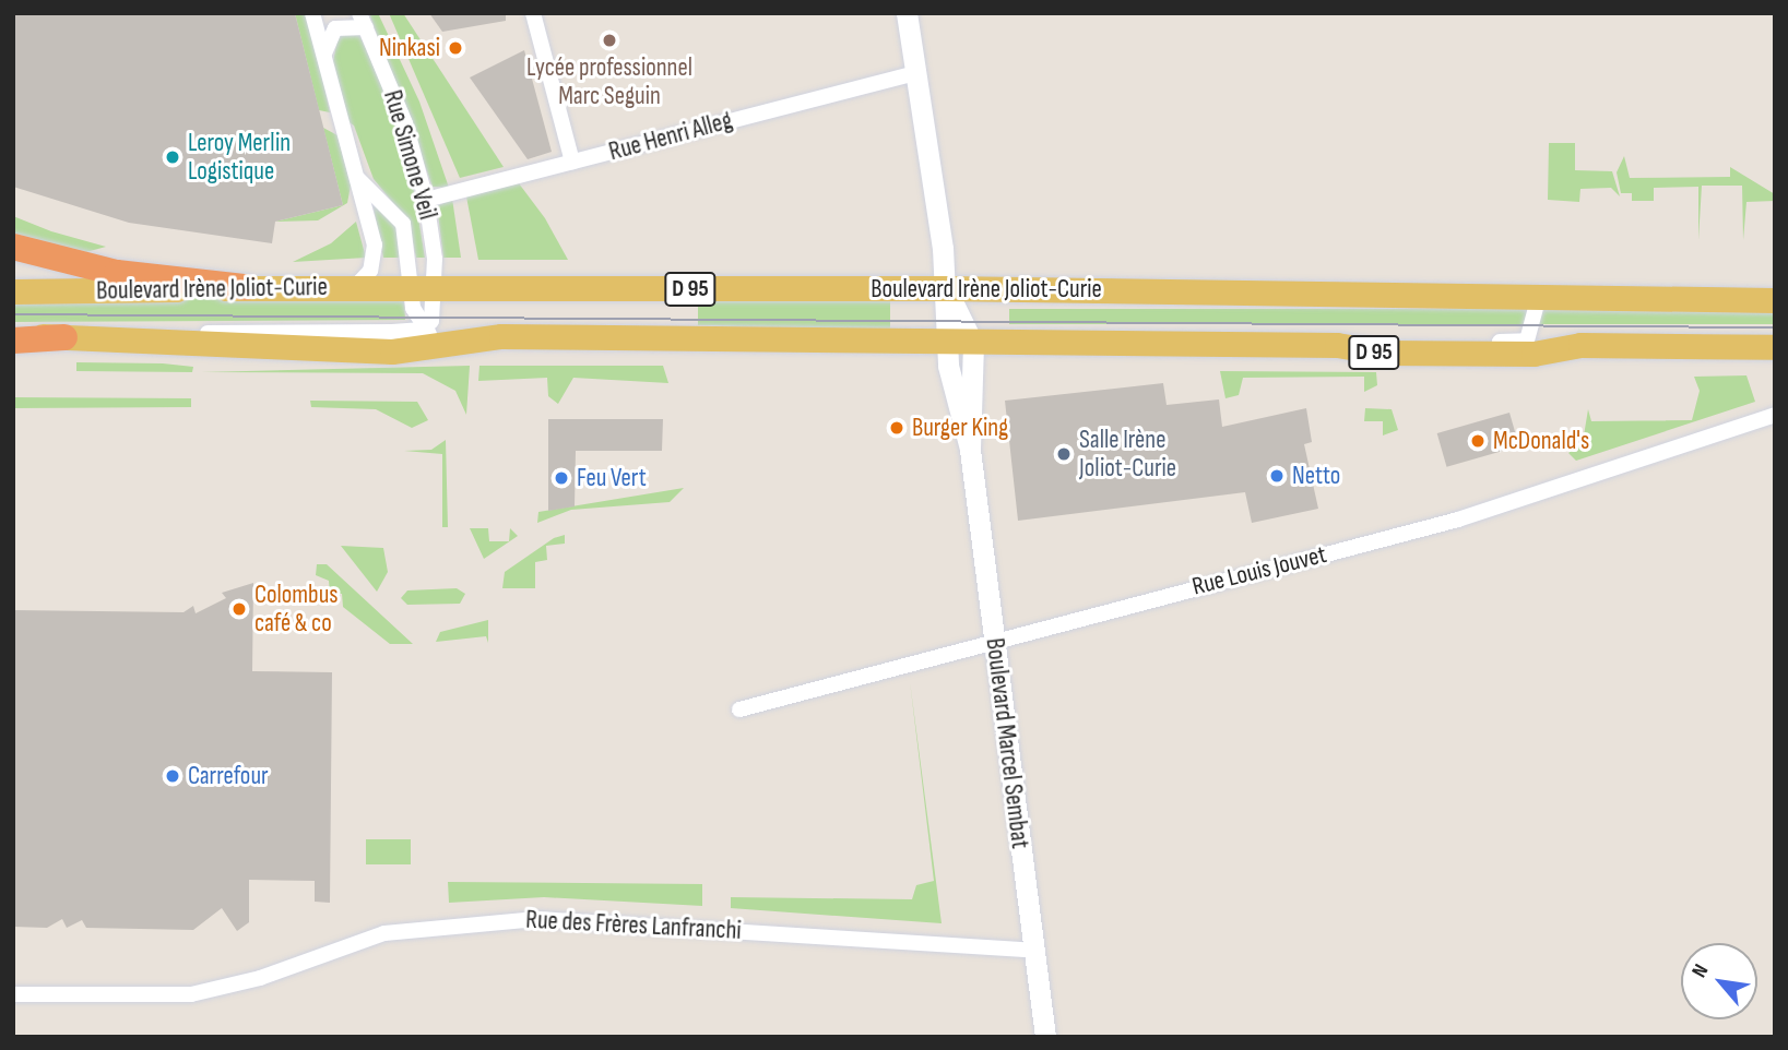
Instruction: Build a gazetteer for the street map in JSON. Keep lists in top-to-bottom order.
{
  "streets": {
    "main road": ["Boulevard Irène Joliot-Curie", "D 95"],
    "street": [
      "Rue Henri Alleg",
      "Rue Simone Veil",
      "Rue Louis Jouvet",
      "Boulevard Marcel Sembat",
      "Rue des Frères Lanfranchi"
    ]
  },
  "crossings": [
    ["Rue Henri Alleg", "Rue Simone Veil"],
    ["Rue Henri Alleg", "Boulevard Marcel Sembat"],
    ["Rue Simone Veil", "Boulevard Irène Joliot-Curie"],
    ["Boulevard Irène Joliot-Curie", "Boulevard Marcel Sembat"],
    ["Rue Louis Jouvet", "Boulevard Marcel Sembat"],
    ["Boulevard Marcel Sembat", "Rue des Frères Lanfranchi"]
  ],
  "places": [
    "Lycée professionnel Marc Seguin",
    "Ninkasi",
    "Leroy Merlin Logistique",
    "Burger King",
    "McDonald's",
    "Salle Irène Joliot-Curie",
    "Netto",
    "Feu Vert",
    "Colombus café & co",
    "Carrefour"
  ],
  "north": "top left"
}
